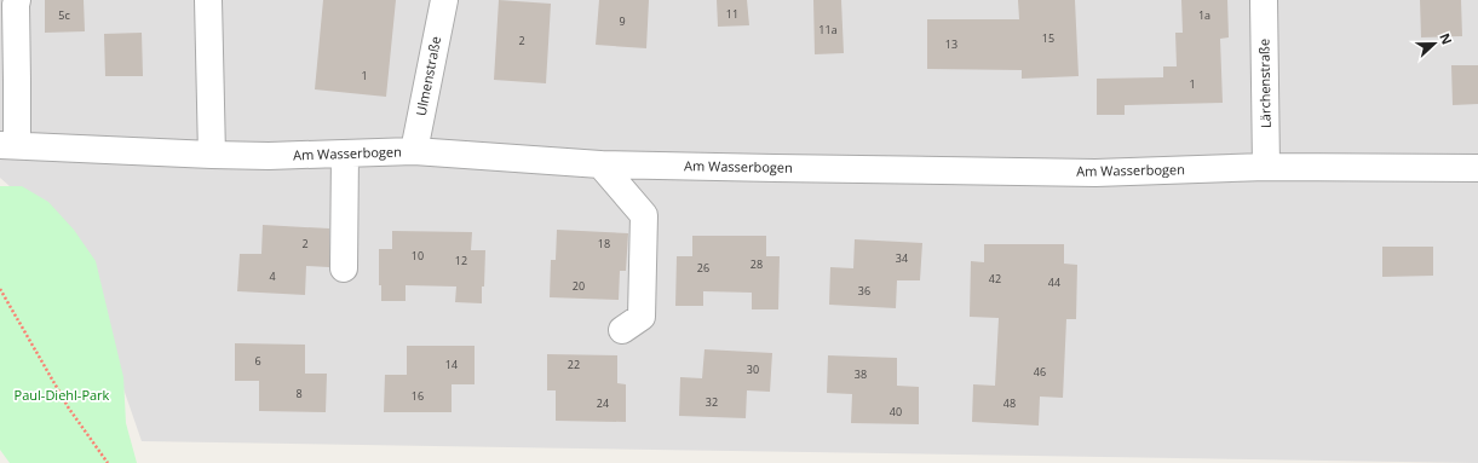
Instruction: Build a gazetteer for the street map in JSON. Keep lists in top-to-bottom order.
{
  "streets": {
    "street": ["Ulmenstraße", "Lärchenstraße", "Am Wasserbogen"]
  },
  "crossings": [
    ["Ulmenstraße", "Am Wasserbogen"],
    ["Lärchenstraße", "Am Wasserbogen"]
  ],
  "parks": ["Paul-Diehl-Park"],
  "house_numbers": [
    "11",
    "5c",
    "1a",
    "9",
    "11a",
    "15",
    "2",
    "13",
    "1",
    "1",
    "2",
    "18",
    "10",
    "34",
    "12",
    "28",
    "26",
    "4",
    "42",
    "44",
    "20",
    "36",
    "6",
    "14",
    "22",
    "30",
    "46",
    "38",
    "8",
    "16",
    "32",
    "24",
    "48",
    "40"
  ],
  "north": "right"
}
